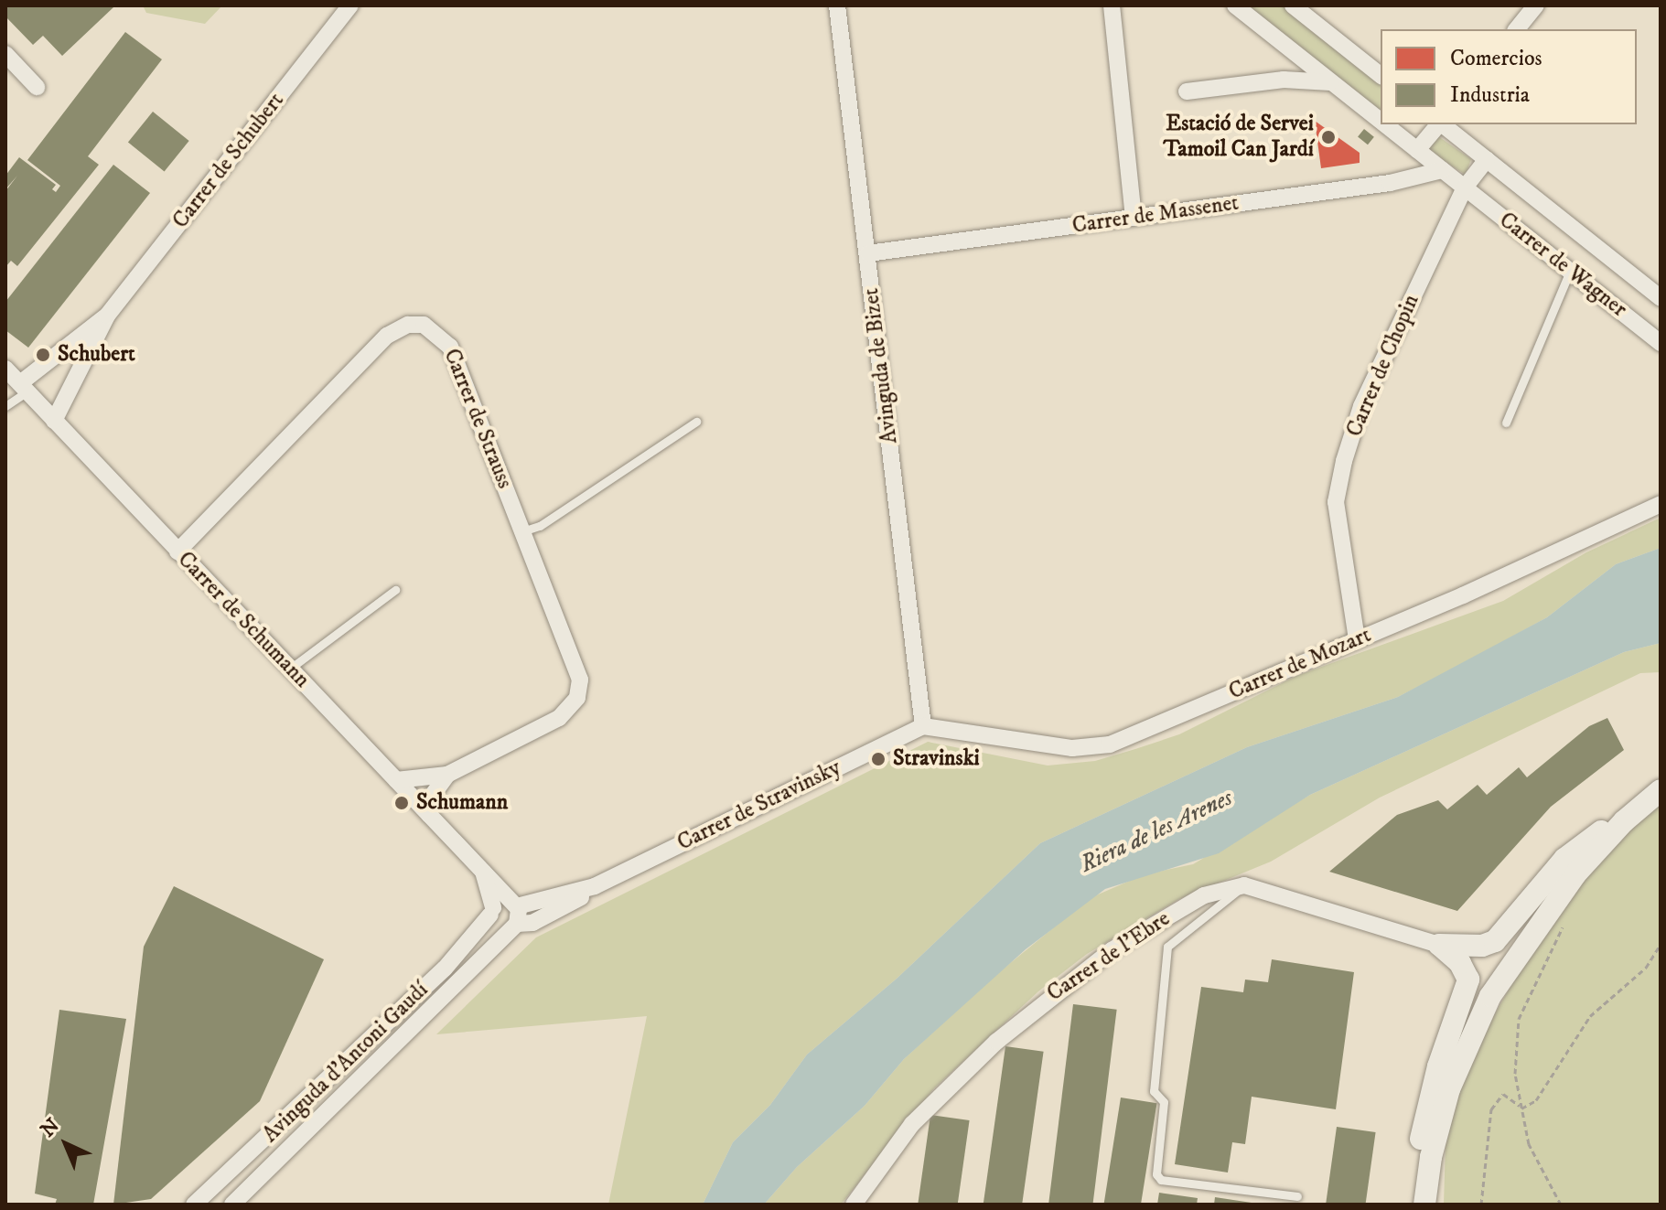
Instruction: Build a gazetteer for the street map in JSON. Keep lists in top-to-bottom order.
{
  "streets": {
    "street": [
      "Carrer de Schubert",
      "Carrer de Massenet",
      "Carrer de Wagner",
      "Avinguda de Bizet",
      "Carrer de Chopin",
      "Carrer de Strauss",
      "Carrer de Schumann",
      "Carrer de Mozart",
      "Carrer de Stravinsky",
      "Carrer de l'Ebre",
      "Avinguda d'Antoni Gaudí"
    ]
  },
  "crossings": [
    ["Carrer de Schubert", "Carrer de Schumann"],
    ["Carrer de Massenet", "Carrer de Wagner"],
    ["Carrer de Massenet", "Avinguda de Bizet"],
    ["Carrer de Wagner", "Carrer de Chopin"],
    ["Avinguda de Bizet", "Carrer de Mozart"],
    ["Avinguda de Bizet", "Carrer de Stravinsky"],
    ["Carrer de Chopin", "Carrer de Mozart"],
    ["Carrer de Strauss", "Carrer de Schumann"],
    ["Carrer de Schumann", "Carrer de Stravinsky"],
    ["Carrer de Schumann", "Avinguda d'Antoni Gaudí"],
    ["Carrer de Mozart", "Carrer de Stravinsky"],
    ["Carrer de Stravinsky", "Avinguda d'Antoni Gaudí"]
  ],
  "water": ["Riera de les Arenes"],
  "places": [
    "Estació de Servei Tamoil Can Jardí",
    "Schubert",
    "Stravinski",
    "Schumann"
  ],
  "legend": ["Comercios", "Industria"],
  "north": "top left"
}
